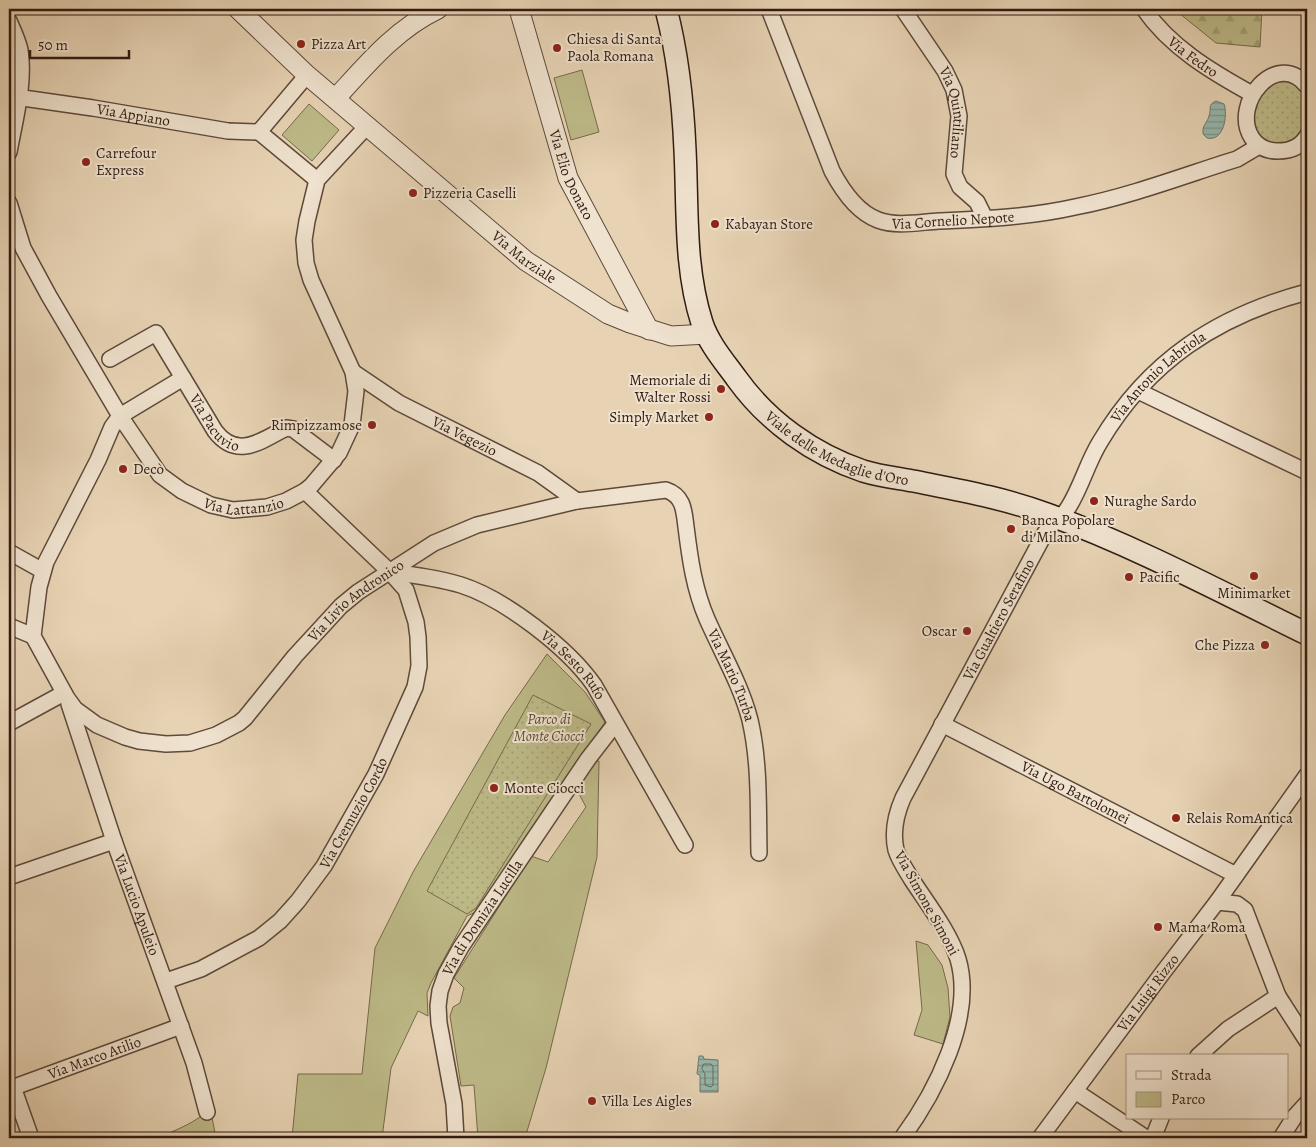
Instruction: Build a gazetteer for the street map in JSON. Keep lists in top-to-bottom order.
{
  "streets": {
    "main road": ["Viale delle Medaglie d'Oro"],
    "street": [
      "Via Fedro",
      "Via Quintiliano",
      "Via Appiano",
      "Via Elio Donato",
      "Via Cornelio Nepote",
      "Via Marziale",
      "Via Antonio Labriola",
      "Via Pacuvio",
      "Via Vegezio",
      "Via Lattanzio",
      "Via Livio Andronico",
      "Via Gualtiero Serafino",
      "Via Sesto Rufo",
      "Via Mario Turba",
      "Via Ugo Bartolomei",
      "Via Cremuzio Cordo",
      "Via Simone Simoni",
      "Via Lucio Apuleio",
      "Via di Domizia Lucilla",
      "Via Luigi Rizzo",
      "Via Marco Atilio"
    ]
  },
  "crossings": [
    ["Via Quintiliano", "Via Cornelio Nepote"],
    ["Via Elio Donato", "Via Marziale"],
    ["Via Marziale", "Viale delle Medaglie d'Oro"],
    ["Via Antonio Labriola", "Viale delle Medaglie d'Oro"],
    ["Via Antonio Labriola", "Via Gualtiero Serafino"],
    ["Via Pacuvio", "Via Lattanzio"],
    ["Via Vegezio", "Via Lattanzio"],
    ["Via Vegezio", "Via Livio Andronico"],
    ["Viale delle Medaglie d'Oro", "Via Gualtiero Serafino"],
    ["Via Lattanzio", "Via Cremuzio Cordo"],
    ["Via Livio Andronico", "Via Sesto Rufo"],
    ["Via Livio Andronico", "Via Mario Turba"],
    ["Via Livio Andronico", "Via Cremuzio Cordo"],
    ["Via Livio Andronico", "Via Lucio Apuleio"],
    ["Via Gualtiero Serafino", "Via Ugo Bartolomei"],
    ["Via Gualtiero Serafino", "Via Simone Simoni"],
    ["Via Sesto Rufo", "Via Cremuzio Cordo"],
    ["Via Sesto Rufo", "Via di Domizia Lucilla"],
    ["Via Ugo Bartolomei", "Via Simone Simoni"],
    ["Via Ugo Bartolomei", "Via Luigi Rizzo"],
    ["Via Cremuzio Cordo", "Via Lucio Apuleio"],
    ["Via Lucio Apuleio", "Via Marco Atilio"]
  ],
  "parks": ["Parco di Monte Ciocci"],
  "places": [
    "Pizza Art",
    "Chiesa di Santa Paola Romana",
    "Carrefour Express",
    "Pizzeria Caselli",
    "Kabayan Store",
    "Memoriale di Walter Rossi",
    "Simply Market",
    "Rimpizzamose",
    "Decò",
    "Nuraghe Sardo",
    "Banca Popolare di Milano",
    "Minimarket",
    "Pacific",
    "Oscar",
    "Che Pizza",
    "Monte Ciocci",
    "Relais RomAntica",
    "Mama Roma",
    "Villa Les Aigles"
  ],
  "legend": ["Strada", "Parco"],
  "scale_bar": "50 m"
}
